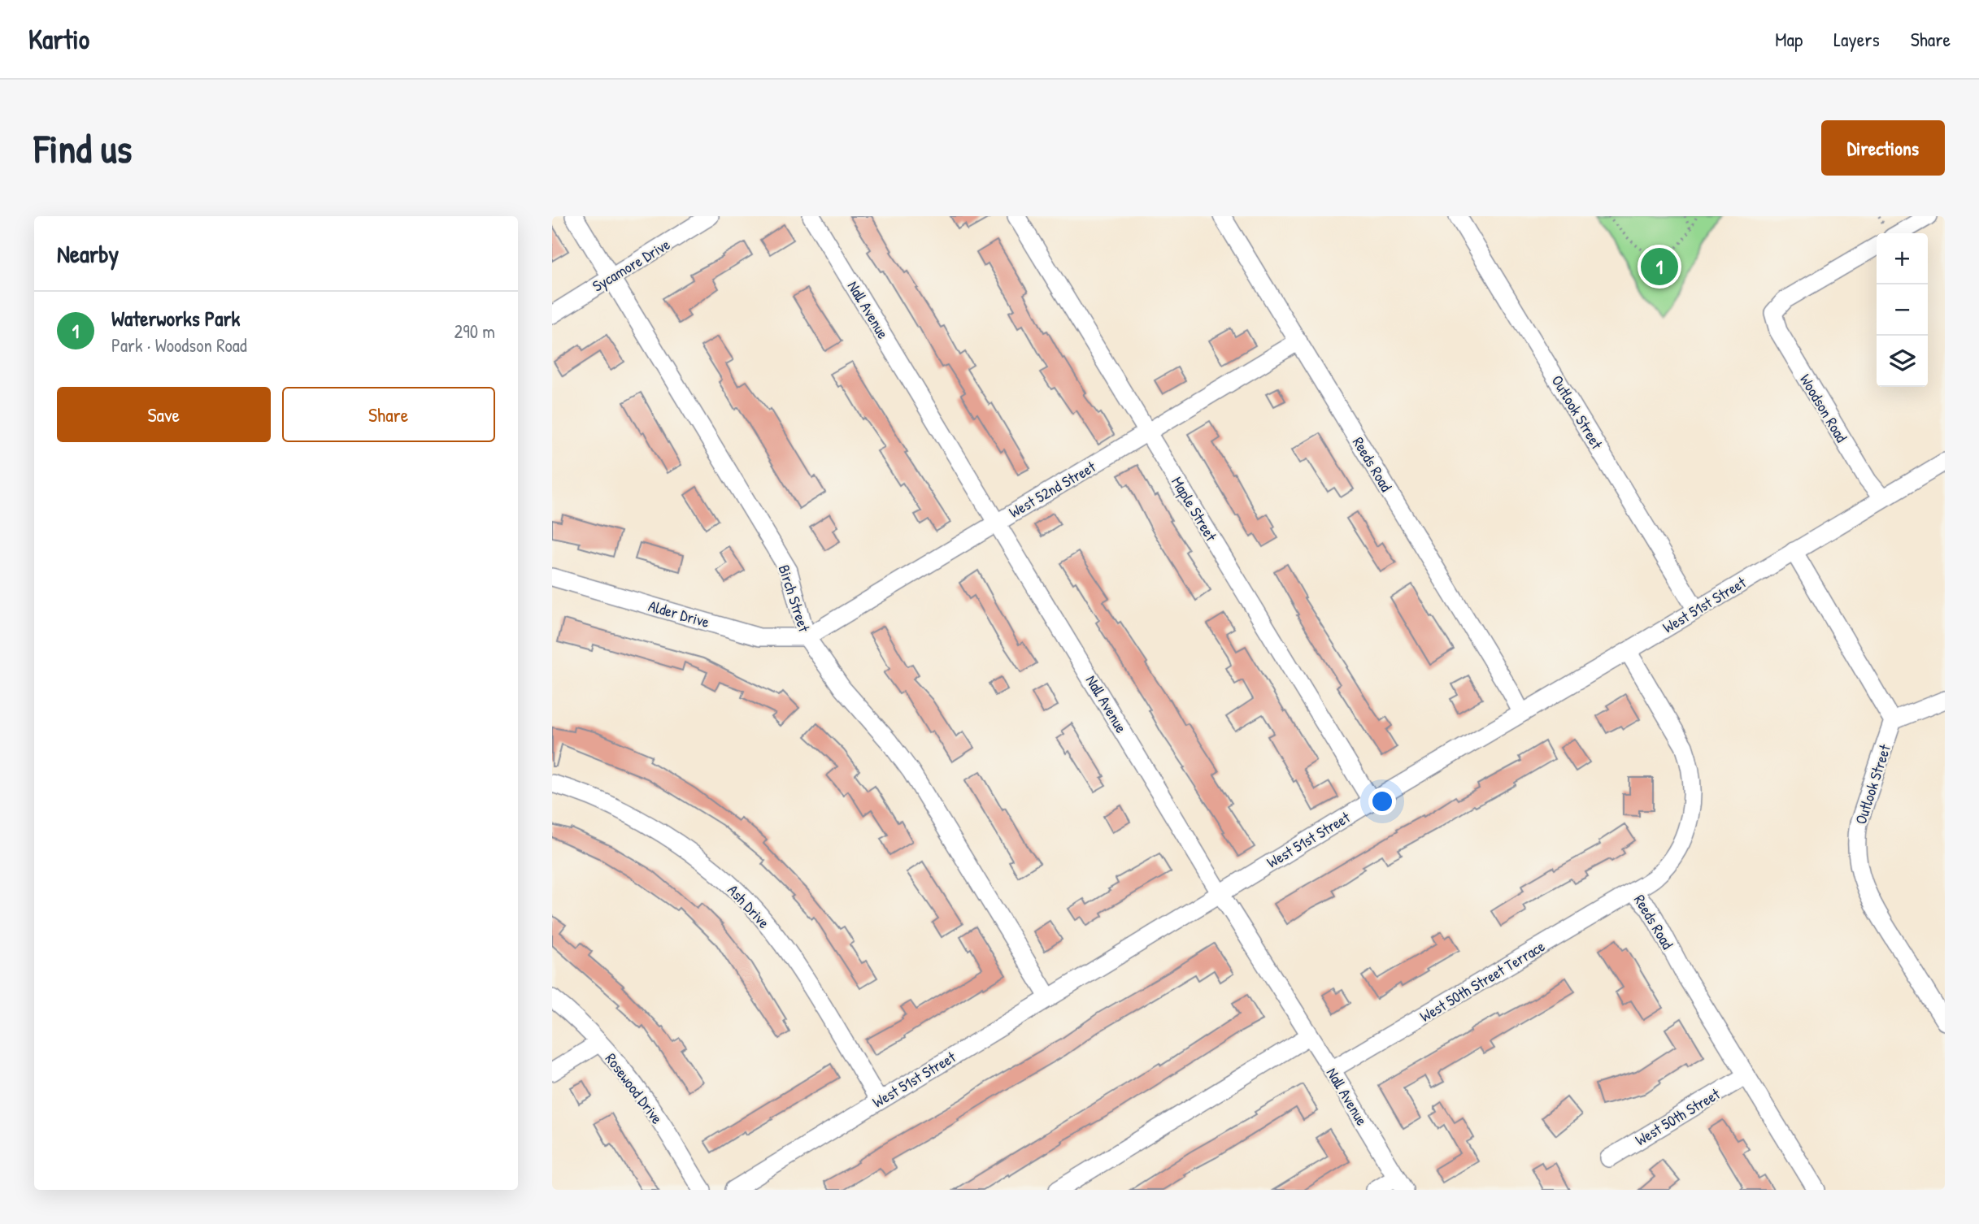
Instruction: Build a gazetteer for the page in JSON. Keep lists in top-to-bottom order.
{
  "streets": {
    "street": [
      "Sycamore Drive",
      "Nall Avenue",
      "Woodson Road",
      "Outlook Street",
      "Reeds Road",
      "West 52nd Street",
      "Maple Street",
      "Birch Street",
      "West 51st Street",
      "Alder Drive",
      "Ash Drive",
      "West 50th Street Terrace",
      "Rosewood Drive",
      "West 50th Street"
    ]
  },
  "crossings": [
    ["Sycamore Drive", "Birch Street"],
    ["Nall Avenue", "West 52nd Street"],
    ["Nall Avenue", "West 51st Street"],
    ["Nall Avenue", "West 50th Street Terrace"],
    ["Woodson Road", "West 51st Street"],
    ["Outlook Street", "West 51st Street"],
    ["Reeds Road", "West 52nd Street"],
    ["Reeds Road", "West 51st Street"],
    ["Reeds Road", "West 50th Street Terrace"],
    ["Reeds Road", "West 50th Street"],
    ["West 52nd Street", "Maple Street"],
    ["West 52nd Street", "Birch Street"],
    ["West 52nd Street", "Alder Drive"],
    ["Maple Street", "West 51st Street"],
    ["Birch Street", "West 51st Street"],
    ["Birch Street", "Alder Drive"],
    ["West 51st Street", "Ash Drive"]
  ],
  "page": {
    "header": "Kartio",
    "nav": ["Map", "Layers", "Share"],
    "buttons": [
      "Directions",
      ["Save", "Share"]
    ],
    "title": "Find us",
    "heading": "Nearby",
    "map_buttons": ["+", "−"],
    "pins": "1",
    "list": [
      {
        "mark": "1",
        "name": "Waterworks Park",
        "note": "Park · Woodson Road",
        "value": "290 m"
      }
    ]
  }
}
